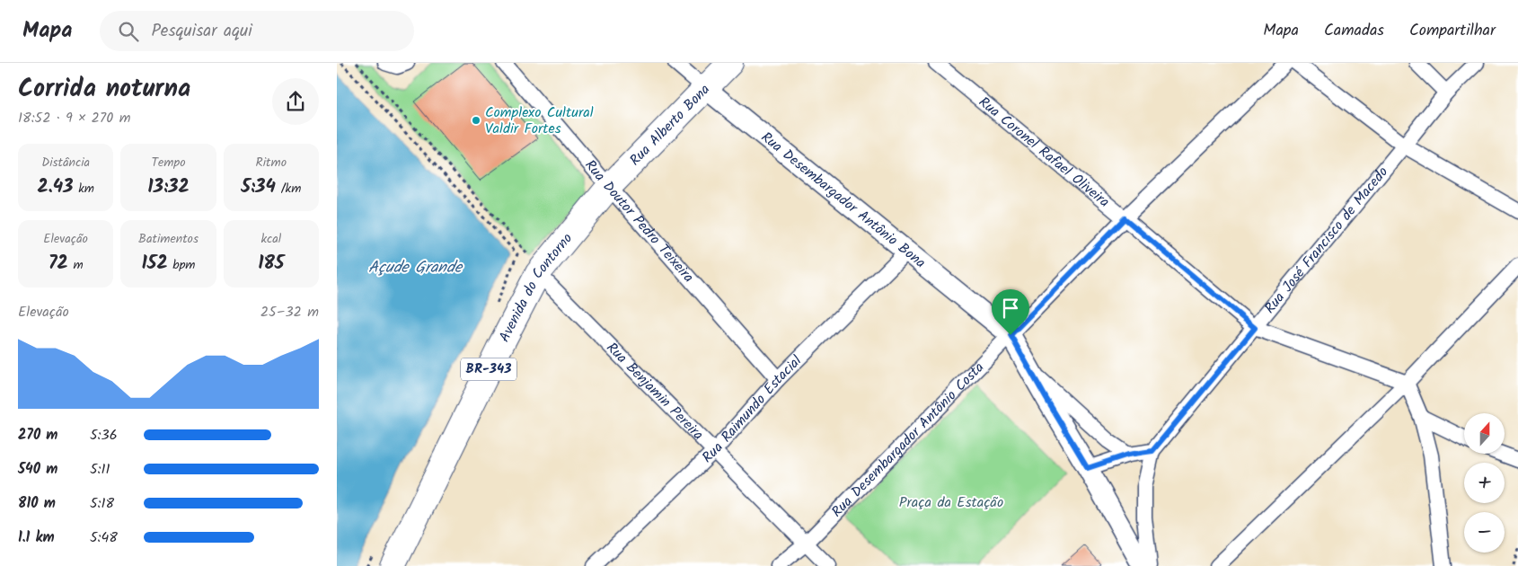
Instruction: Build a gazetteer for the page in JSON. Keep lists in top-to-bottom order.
{
  "streets": {
    "highway": ["Rua Alberto Bona", "Avenida do Contorno", "BR-343"],
    "street": [
      "Rua Coronel Rafael Oliveira",
      "Rua Desembargador Antônio Bona",
      "Rua Doutor Pedro Teixeira",
      "Rua José Francisco de Macedo",
      "Rua Benjamin Pereira",
      "Rua Raimundo Estacial",
      "Rua Desembargador Antônio Costa"
    ]
  },
  "crossings": [
    ["Rua Alberto Bona", "Rua Desembargador Antônio Bona"],
    ["Rua Alberto Bona", "Rua Doutor Pedro Teixeira"],
    ["Rua Alberto Bona", "Avenida do Contorno"],
    ["Rua Coronel Rafael Oliveira", "Rua José Francisco de Macedo"],
    ["Rua Coronel Rafael Oliveira", "Rua Desembargador Antônio Costa"],
    ["Rua Desembargador Antônio Bona", "Rua Raimundo Estacial"],
    ["Rua Desembargador Antônio Bona", "Rua Desembargador Antônio Costa"],
    ["Rua Doutor Pedro Teixeira", "Avenida do Contorno"],
    ["Rua Doutor Pedro Teixeira", "Rua Raimundo Estacial"],
    ["Avenida do Contorno", "Rua Benjamin Pereira"],
    ["Rua Benjamin Pereira", "Rua Raimundo Estacial"],
    ["Rua Benjamin Pereira", "Rua Desembargador Antônio Costa"]
  ],
  "water": ["Açude Grande"],
  "parks": ["Praça da Estação"],
  "places": ["Complexo Cultural Valdir Fortes"],
  "north": "top",
  "page": {
    "header": "Mapa",
    "search": "Pesquisar aqui",
    "nav": ["Mapa", "Camadas", "Compartilhar"],
    "heading": ["Corrida noturna", "18:52 · 9 × 270 m"],
    "stats": [
      ["Distância", "2.43 km"],
      ["Tempo", "13:32"],
      ["Ritmo", "5:34 /km"],
      ["Elevação", "72 m"],
      ["Batimentos", "152 bpm"],
      ["kcal", "185"]
    ],
    "chart": ["Elevação", "25–32 m"],
    "map_buttons": ["+", "−"],
    "list": [
      {
        "name": "270 m",
        "note": "5:36"
      },
      {
        "name": "540 m",
        "note": "5:11"
      },
      {
        "name": "810 m",
        "note": "5:18"
      },
      {
        "name": "1.1 km",
        "note": "5:48"
      }
    ]
  }
}
